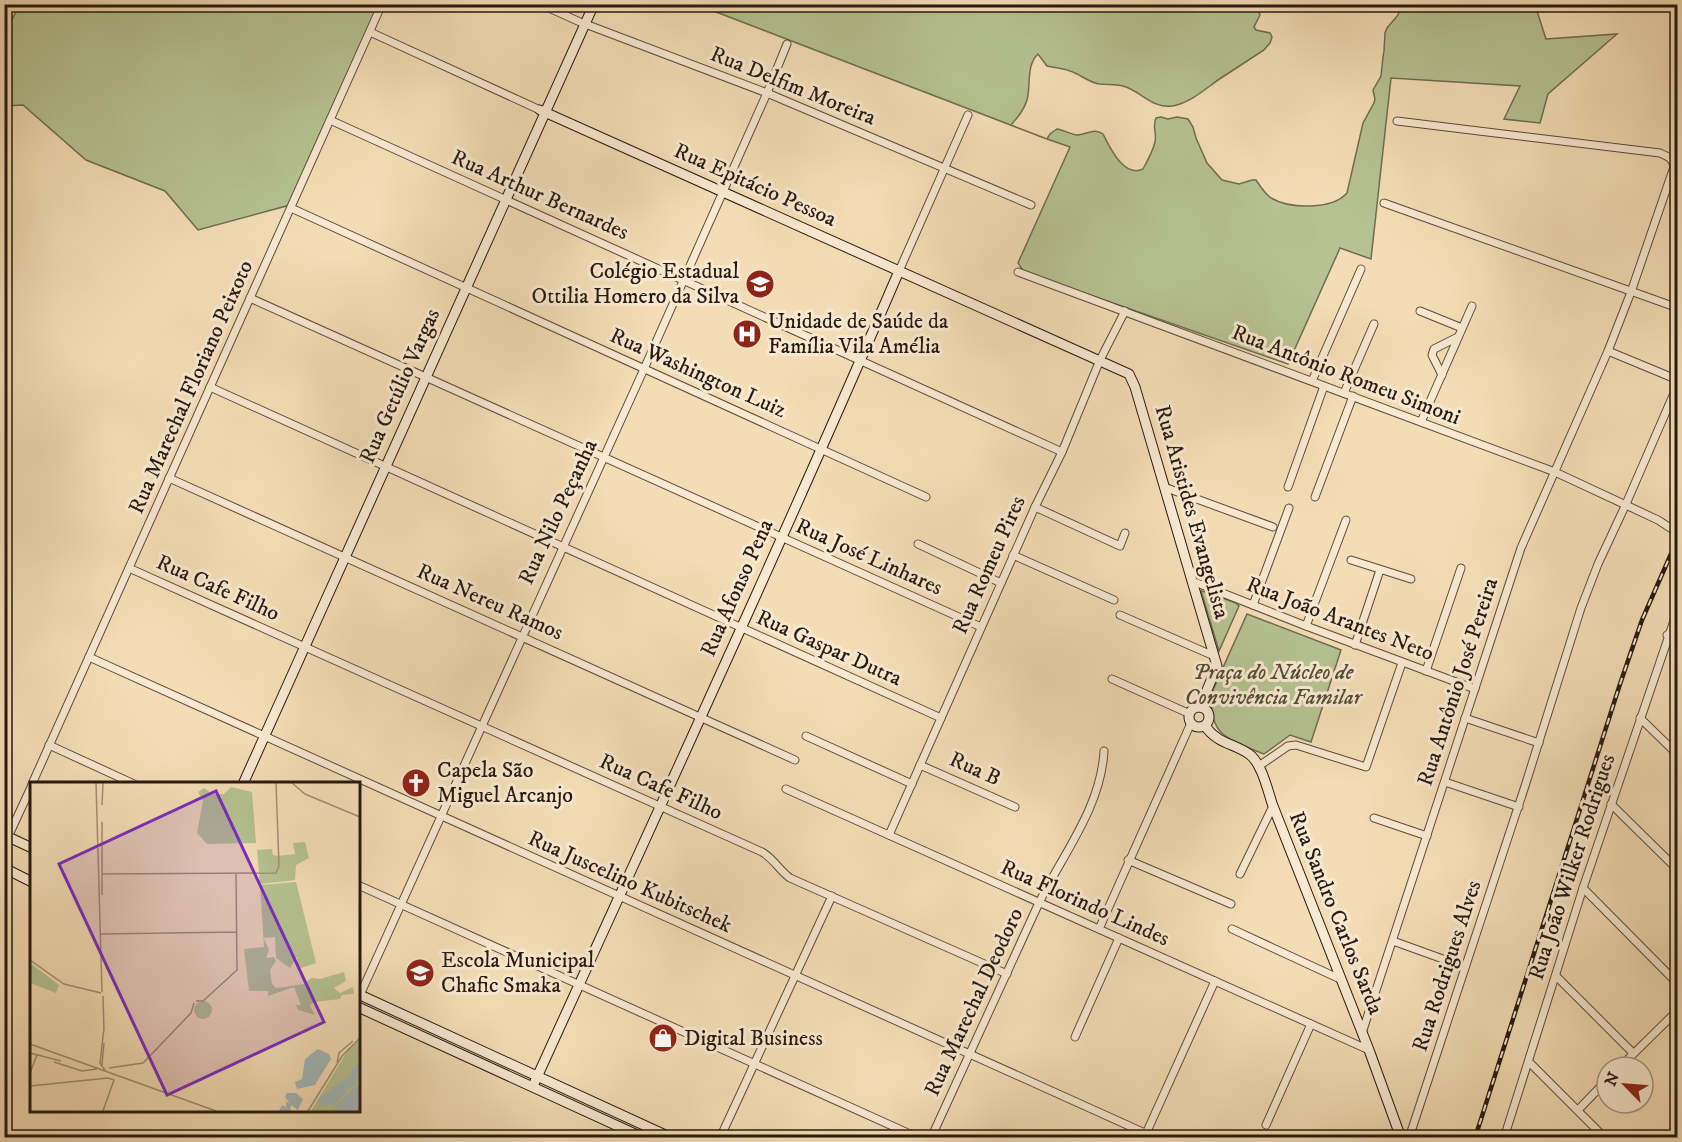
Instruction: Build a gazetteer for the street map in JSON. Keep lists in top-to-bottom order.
{
  "streets": {
    "street": [
      "Rua Delfim Moreira",
      "Rua Epitácio Pessoa",
      "Rua Arthur Bernardes",
      "Rua Washington Luiz",
      "Rua Antônio Romeu Simoni",
      "Rua Getúlio Vargas",
      "Rua Marechal Floriano Peixoto",
      "Rua Nilo Peçanha",
      "Rua Aristides Evangelista",
      "Rua José Linhares",
      "Rua Romeu Pires",
      "Rua Cafe Filho",
      "Rua Afonso Pena",
      "Rua Nereu Ramos",
      "Rua João Arantes Neto",
      "Rua Gaspar Dutra",
      "Rua Antônio José Pereira",
      "Rua B",
      "Rua João Wilker Rodrigues",
      "Rua Juscelino Kubitschek",
      "Rua Florindo Lindes",
      "Rua Sandro Carlos Sarda",
      "Rua Rodrigues Alves",
      "Rua Marechal Deodoro"
    ]
  },
  "crossings": [
    ["Rua Delfim Moreira", "Rua Getúlio Vargas"],
    ["Rua Delfim Moreira", "Rua Nilo Peçanha"],
    ["Rua Delfim Moreira", "Rua Afonso Pena"],
    ["Rua Epitácio Pessoa", "Rua Getúlio Vargas"],
    ["Rua Epitácio Pessoa", "Rua Marechal Floriano Peixoto"],
    ["Rua Epitácio Pessoa", "Rua Nilo Peçanha"],
    ["Rua Epitácio Pessoa", "Rua Aristides Evangelista"],
    ["Rua Epitácio Pessoa", "Rua Romeu Pires"],
    ["Rua Epitácio Pessoa", "Rua Afonso Pena"],
    ["Rua Arthur Bernardes", "Rua Getúlio Vargas"],
    ["Rua Arthur Bernardes", "Rua Marechal Floriano Peixoto"],
    ["Rua Arthur Bernardes", "Rua Nilo Peçanha"],
    ["Rua Arthur Bernardes", "Rua Romeu Pires"],
    ["Rua Arthur Bernardes", "Rua Afonso Pena"],
    ["Rua Washington Luiz", "Rua Getúlio Vargas"],
    ["Rua Washington Luiz", "Rua Marechal Floriano Peixoto"],
    ["Rua Washington Luiz", "Rua Nilo Peçanha"],
    ["Rua Washington Luiz", "Rua Afonso Pena"],
    ["Rua Antônio Romeu Simoni", "Rua Romeu Pires"],
    ["Rua Antônio Romeu Simoni", "Rua Antônio José Pereira"],
    ["Rua Antônio Romeu Simoni", "Rua Rodrigues Alves"],
    ["Rua Getúlio Vargas", "Rua José Linhares"],
    ["Rua Getúlio Vargas", "Rua Cafe Filho"],
    ["Rua Getúlio Vargas", "Rua Nereu Ramos"],
    ["Rua Getúlio Vargas", "Rua Gaspar Dutra"],
    ["Rua Getúlio Vargas", "Rua Juscelino Kubitschek"],
    ["Rua Marechal Floriano Peixoto", "Rua José Linhares"],
    ["Rua Marechal Floriano Peixoto", "Rua Cafe Filho"],
    ["Rua Marechal Floriano Peixoto", "Rua Nereu Ramos"],
    ["Rua Marechal Floriano Peixoto", "Rua Gaspar Dutra"],
    ["Rua Marechal Floriano Peixoto", "Rua Juscelino Kubitschek"],
    ["Rua Nilo Peçanha", "Rua José Linhares"],
    ["Rua Nilo Peçanha", "Rua Cafe Filho"],
    ["Rua Nilo Peçanha", "Rua Nereu Ramos"],
    ["Rua Nilo Peçanha", "Rua Gaspar Dutra"],
    ["Rua Nilo Peçanha", "Rua Juscelino Kubitschek"],
    ["Rua Aristides Evangelista", "Rua João Arantes Neto"],
    ["Rua José Linhares", "Rua Romeu Pires"],
    ["Rua José Linhares", "Rua Afonso Pena"],
    ["Rua Romeu Pires", "Rua Gaspar Dutra"],
    ["Rua Romeu Pires", "Rua B"],
    ["Rua Romeu Pires", "Rua Florindo Lindes"],
    ["Rua Cafe Filho", "Rua Afonso Pena"],
    ["Rua Cafe Filho", "Rua Marechal Deodoro"],
    ["Rua Afonso Pena", "Rua Nereu Ramos"],
    ["Rua Afonso Pena", "Rua Gaspar Dutra"],
    ["Rua Afonso Pena", "Rua Juscelino Kubitschek"],
    ["Rua João Arantes Neto", "Rua Antônio José Pereira"],
    ["Rua Antônio José Pereira", "Rua Sandro Carlos Sarda"],
    ["Rua Juscelino Kubitschek", "Rua Marechal Deodoro"],
    ["Rua Florindo Lindes", "Rua Sandro Carlos Sarda"],
    ["Rua Florindo Lindes", "Rua Marechal Deodoro"]
  ],
  "parks": ["Praça do Núcleo de Convivência Familar"],
  "places": {
    "school or university": ["Colégio Estadual Ottilia Homero da Silva", "Escola Municipal Chafic Smaka"],
    "hospital": ["Unidade de Saúde da Família Vila Amélia"],
    "church": ["Capela São Miguel Arcanjo"],
    "shop": ["Digital Business"]
  },
  "north": "top left"
}
